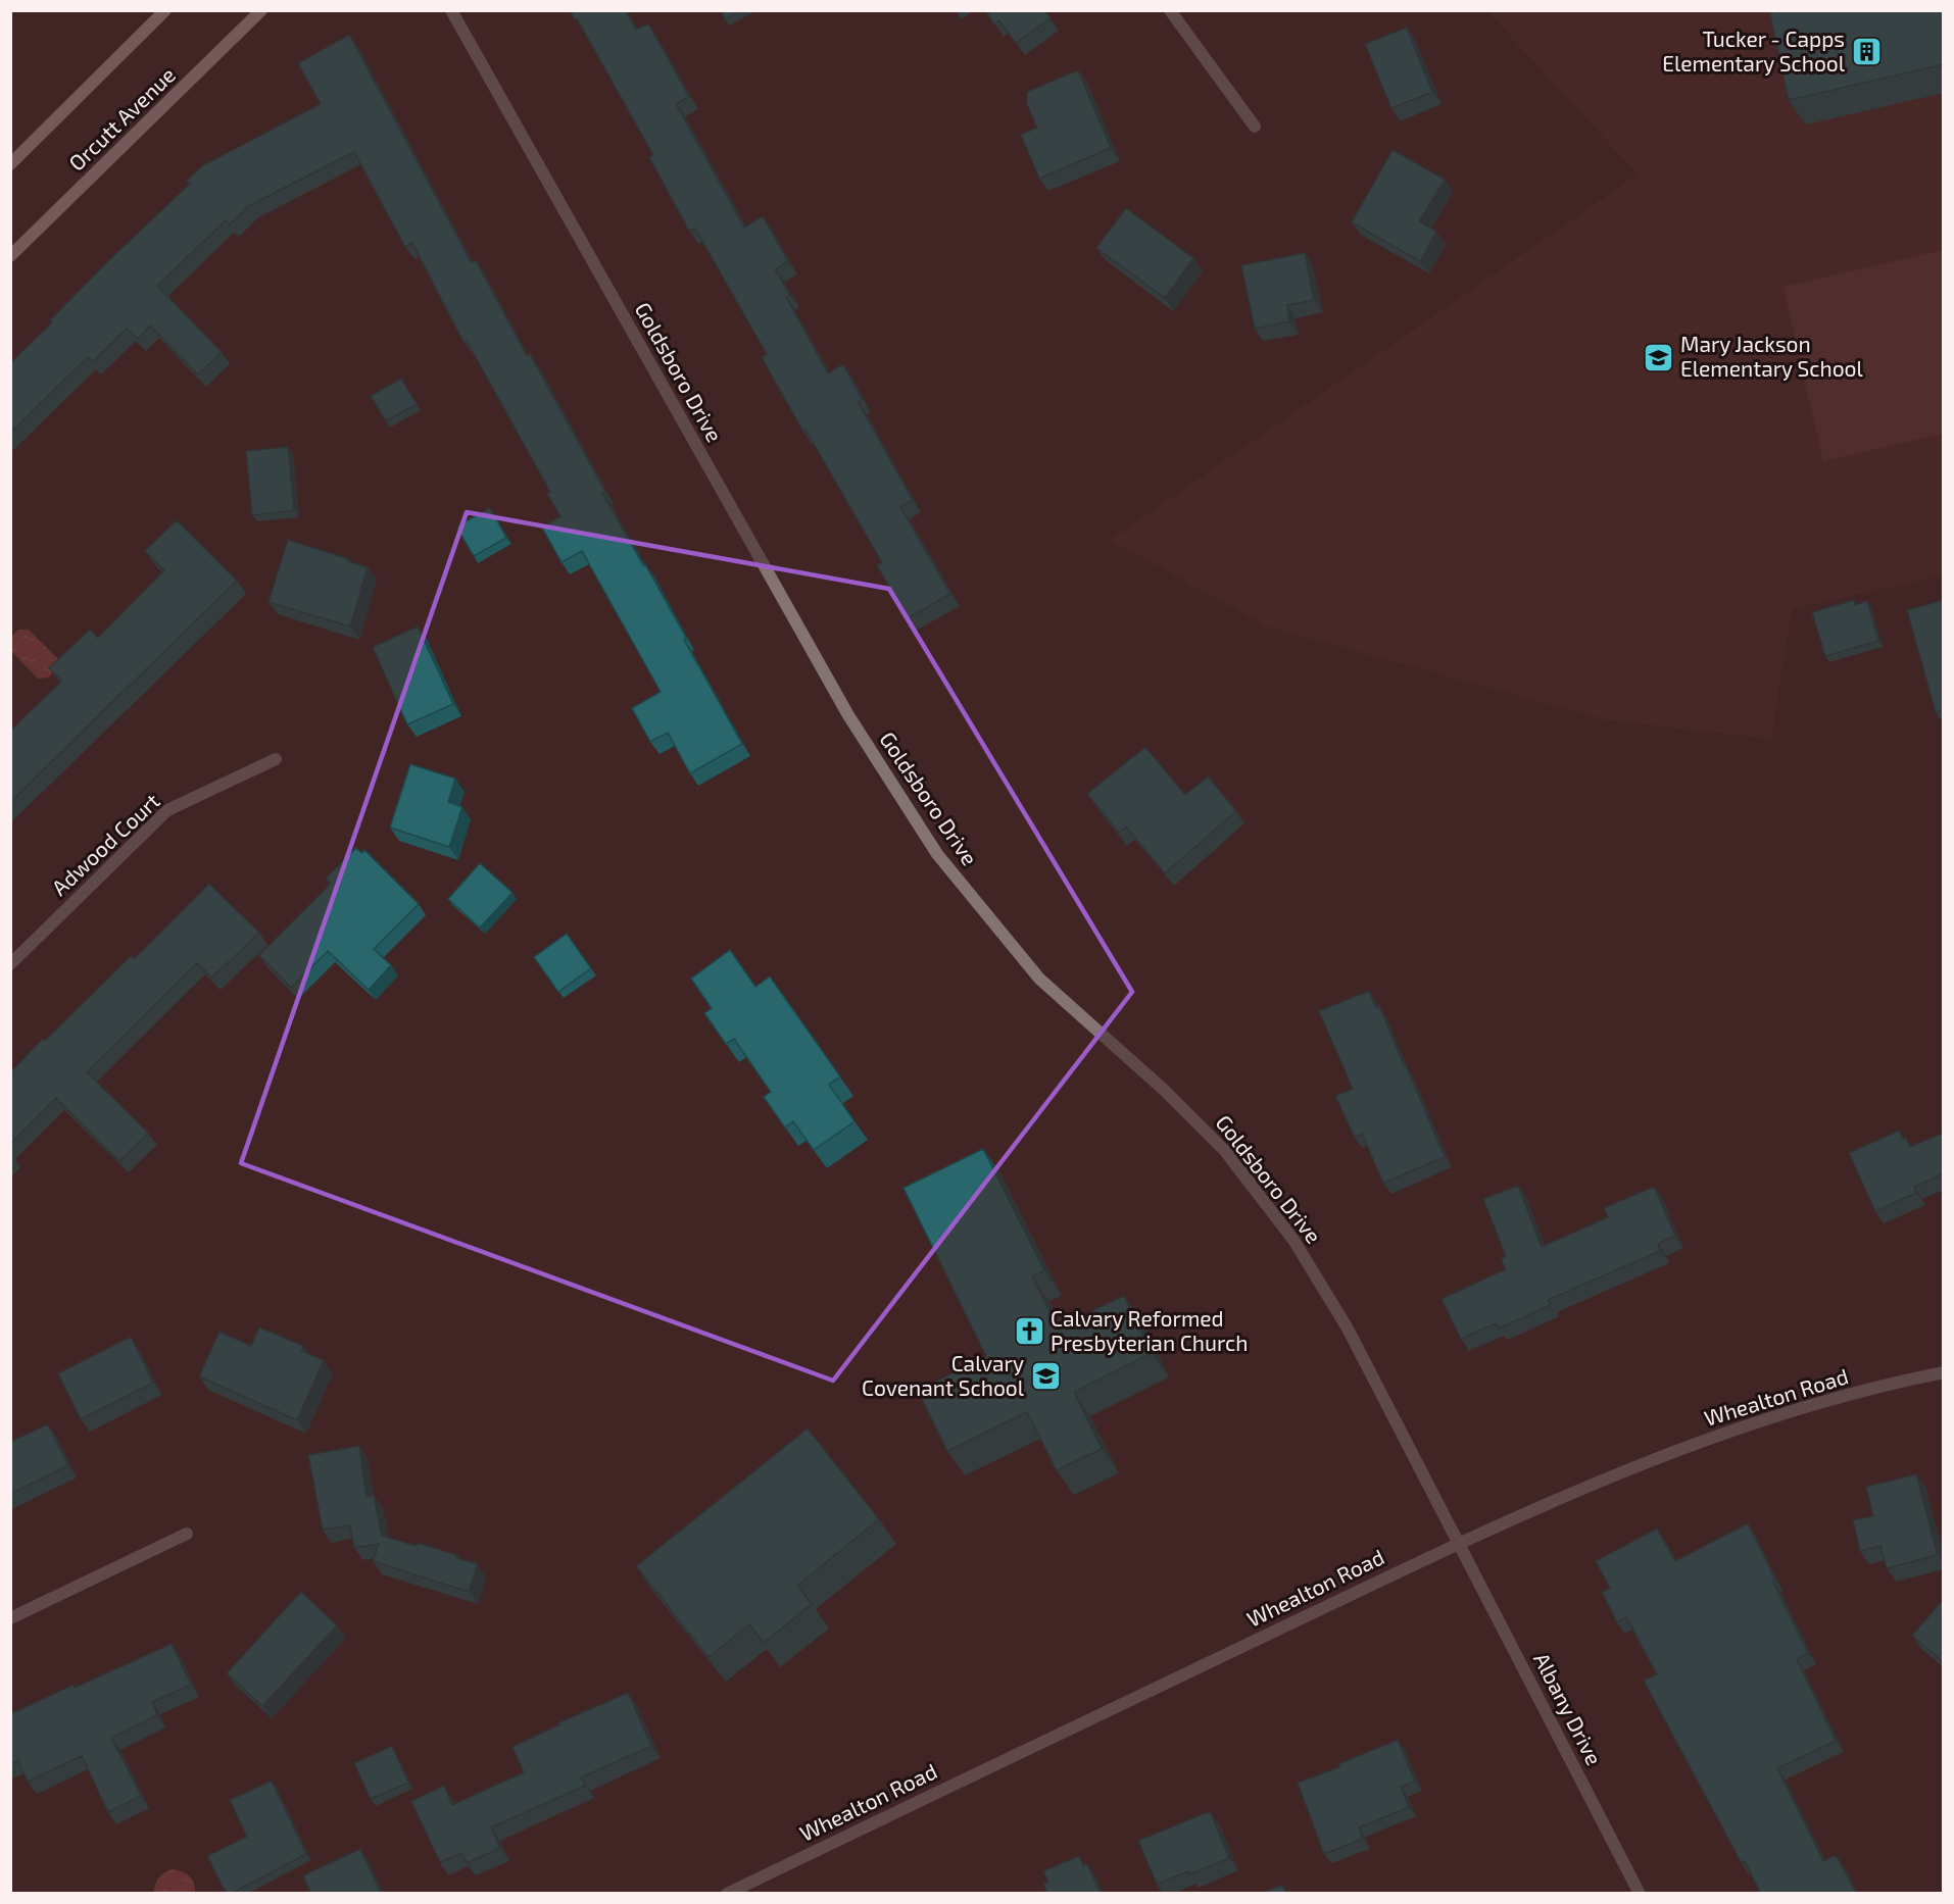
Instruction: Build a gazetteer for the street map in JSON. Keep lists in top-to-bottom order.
{
  "streets": {
    "main road": ["Orcutt Avenue"],
    "street": [
      "Goldsboro Drive",
      "Adwood Court",
      "Whealton Road",
      "Albany Drive"
    ]
  },
  "crossings": [
    ["Goldsboro Drive", "Whealton Road"],
    ["Goldsboro Drive", "Albany Drive"],
    ["Whealton Road", "Albany Drive"]
  ],
  "places": {
    "building": ["Tucker - Capps Elementary School"],
    "school or university": ["Mary Jackson Elementary School", "Calvary Covenant School"],
    "church": ["Calvary Reformed Presbyterian Church"]
  }
}
